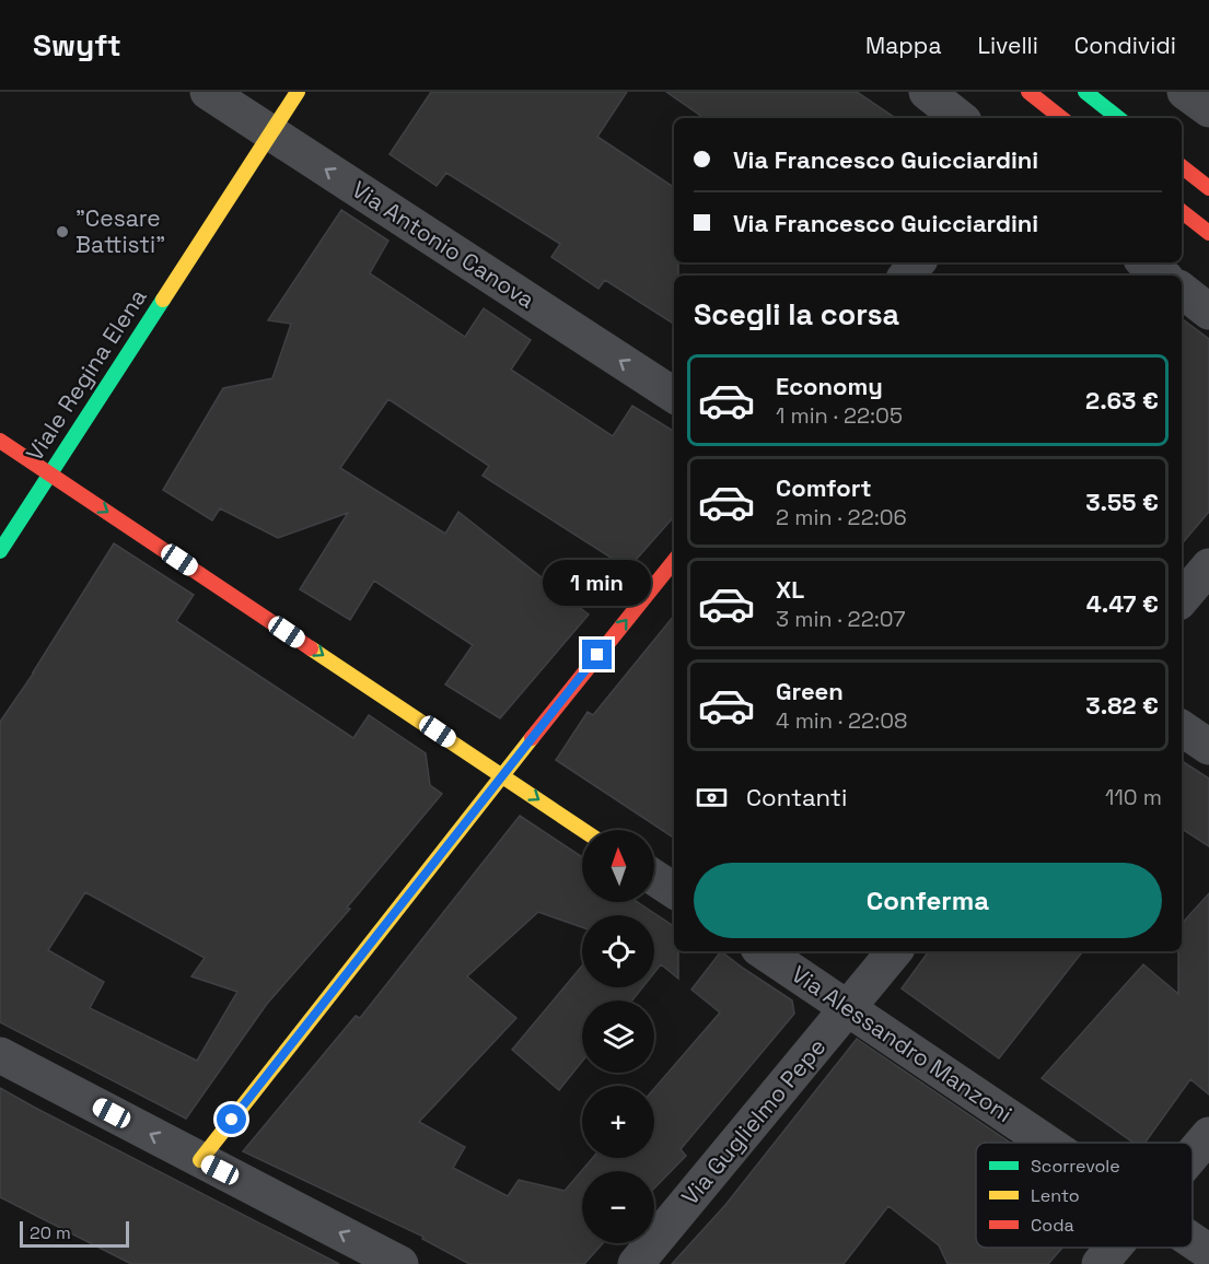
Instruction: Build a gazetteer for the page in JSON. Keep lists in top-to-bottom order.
{
  "streets": {
    "street": [
      "Via Antonio Canova",
      "Viale Regina Elena",
      "Via Alessandro Manzoni",
      "Via Guglielmo Pepe"
    ]
  },
  "crossings": [
    ["Via Antonio Canova", "Viale Regina Elena"],
    ["Via Alessandro Manzoni", "Via Guglielmo Pepe"]
  ],
  "one_way": ["Via Antonio Canova"],
  "places": ["\"Cesare Battisti\""],
  "legend": ["Scorrevole", "Lento", "Coda"],
  "scale_bar": "20 m",
  "north": "top",
  "page": {
    "header": "Swyft",
    "nav": ["Mappa", "Livelli", "Condividi"],
    "banner": ["Via Francesco Guicciardini", "Via Francesco Guicciardini"],
    "heading": "Scegli la corsa",
    "list": [
      {
        "name": "Economy",
        "note": "1 min · 22:05",
        "value": "2.63 €"
      },
      {
        "name": "Comfort",
        "note": "2 min · 22:06",
        "value": "3.55 €"
      },
      {
        "name": "XL",
        "note": "3 min · 22:07",
        "value": "4.47 €"
      },
      {
        "name": "Green",
        "note": "4 min · 22:08",
        "value": "3.82 €"
      }
    ],
    "bubble": "1 min",
    "pay": ["Contanti", "110 m"],
    "map_buttons": ["+", "−"],
    "buttons": "Conferma",
    "scale": "20 m"
  }
}
